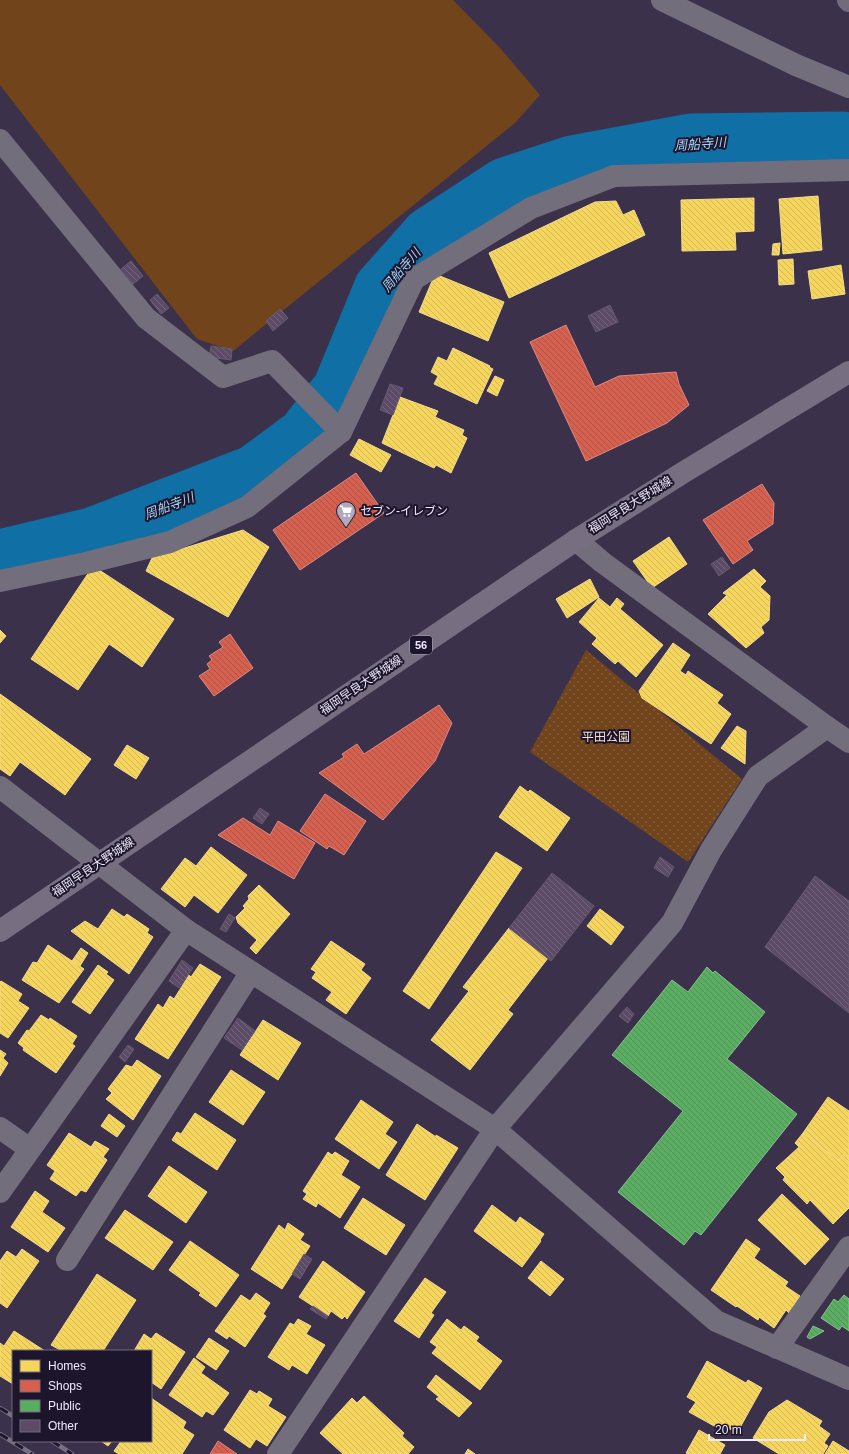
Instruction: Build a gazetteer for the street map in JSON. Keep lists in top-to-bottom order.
{
  "streets": {
    "main road": ["福岡早良大野城線", "56"]
  },
  "water": ["周船寺川"],
  "parks": ["平田公園"],
  "places": {
    "supermarket": ["セブン-イレブン"]
  },
  "legend": [
    "Homes",
    "Shops",
    "Public",
    "Other"
  ],
  "scale_bar": "20 m"
}
